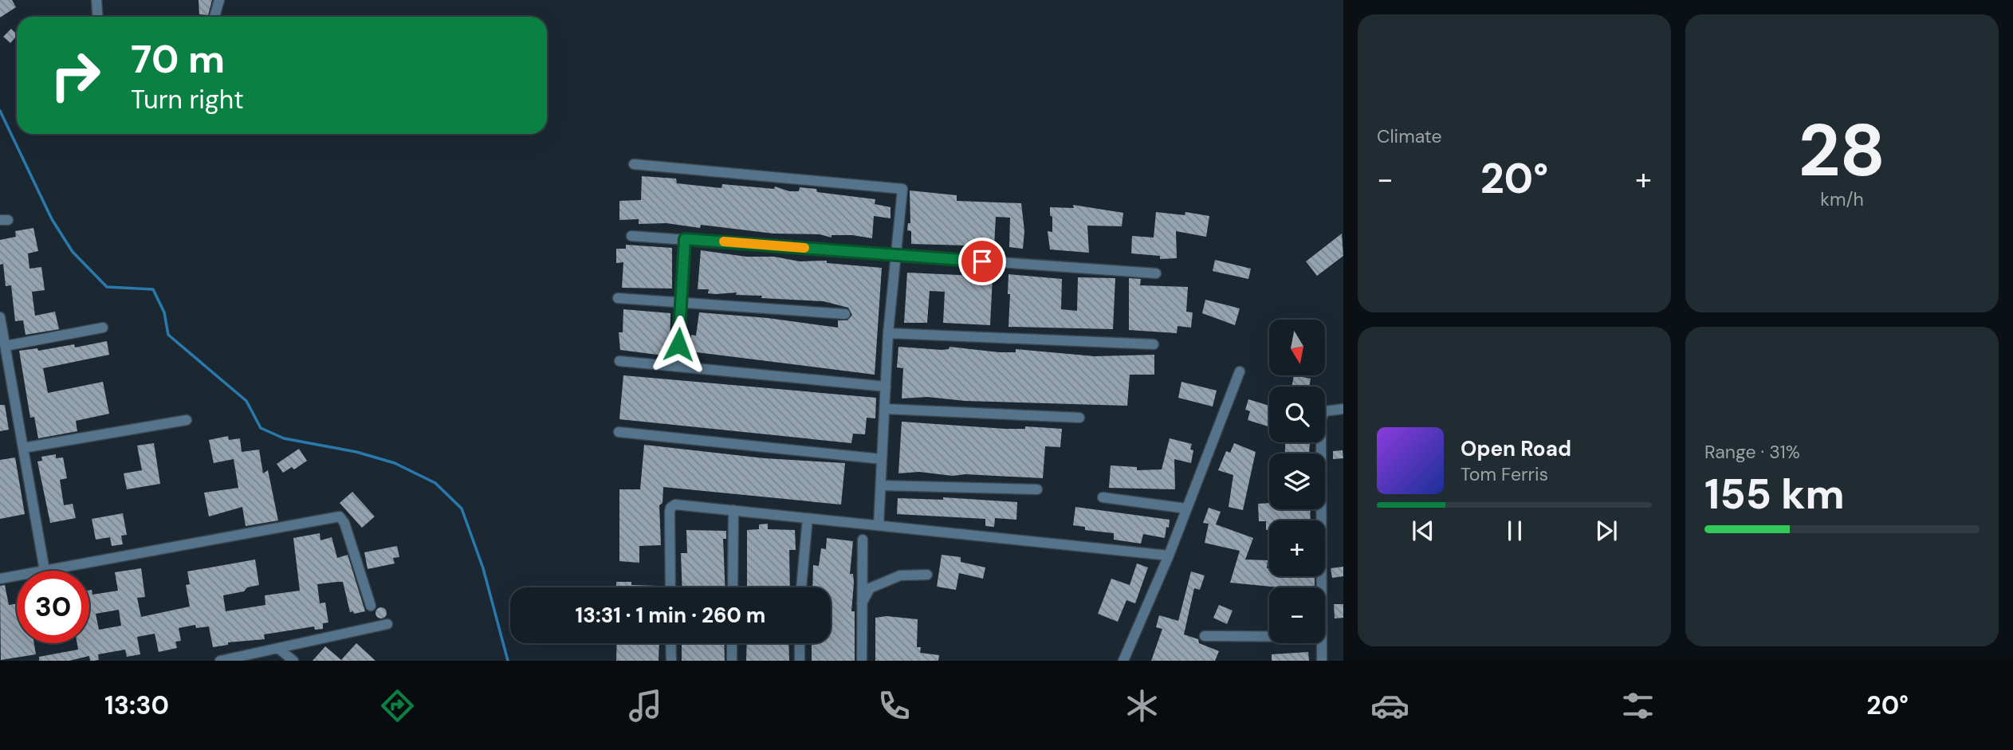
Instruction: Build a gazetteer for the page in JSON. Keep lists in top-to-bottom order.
{
  "north": "bottom",
  "page": {
    "tile": [
      "Climate",
      ["28", "km/h"],
      ["Range · 31%", "155 km"]
    ],
    "turn": ["70 m", "Turn right"],
    "heat": ["−", "20°", "+"],
    "map_buttons": ["+", "−"],
    "song": ["Open Road", "Tom Ferris"],
    "limit": "30",
    "trip": "13:31 · 1 min · 260 m",
    "tabs": ["13:30", "20°"]
  }
}
